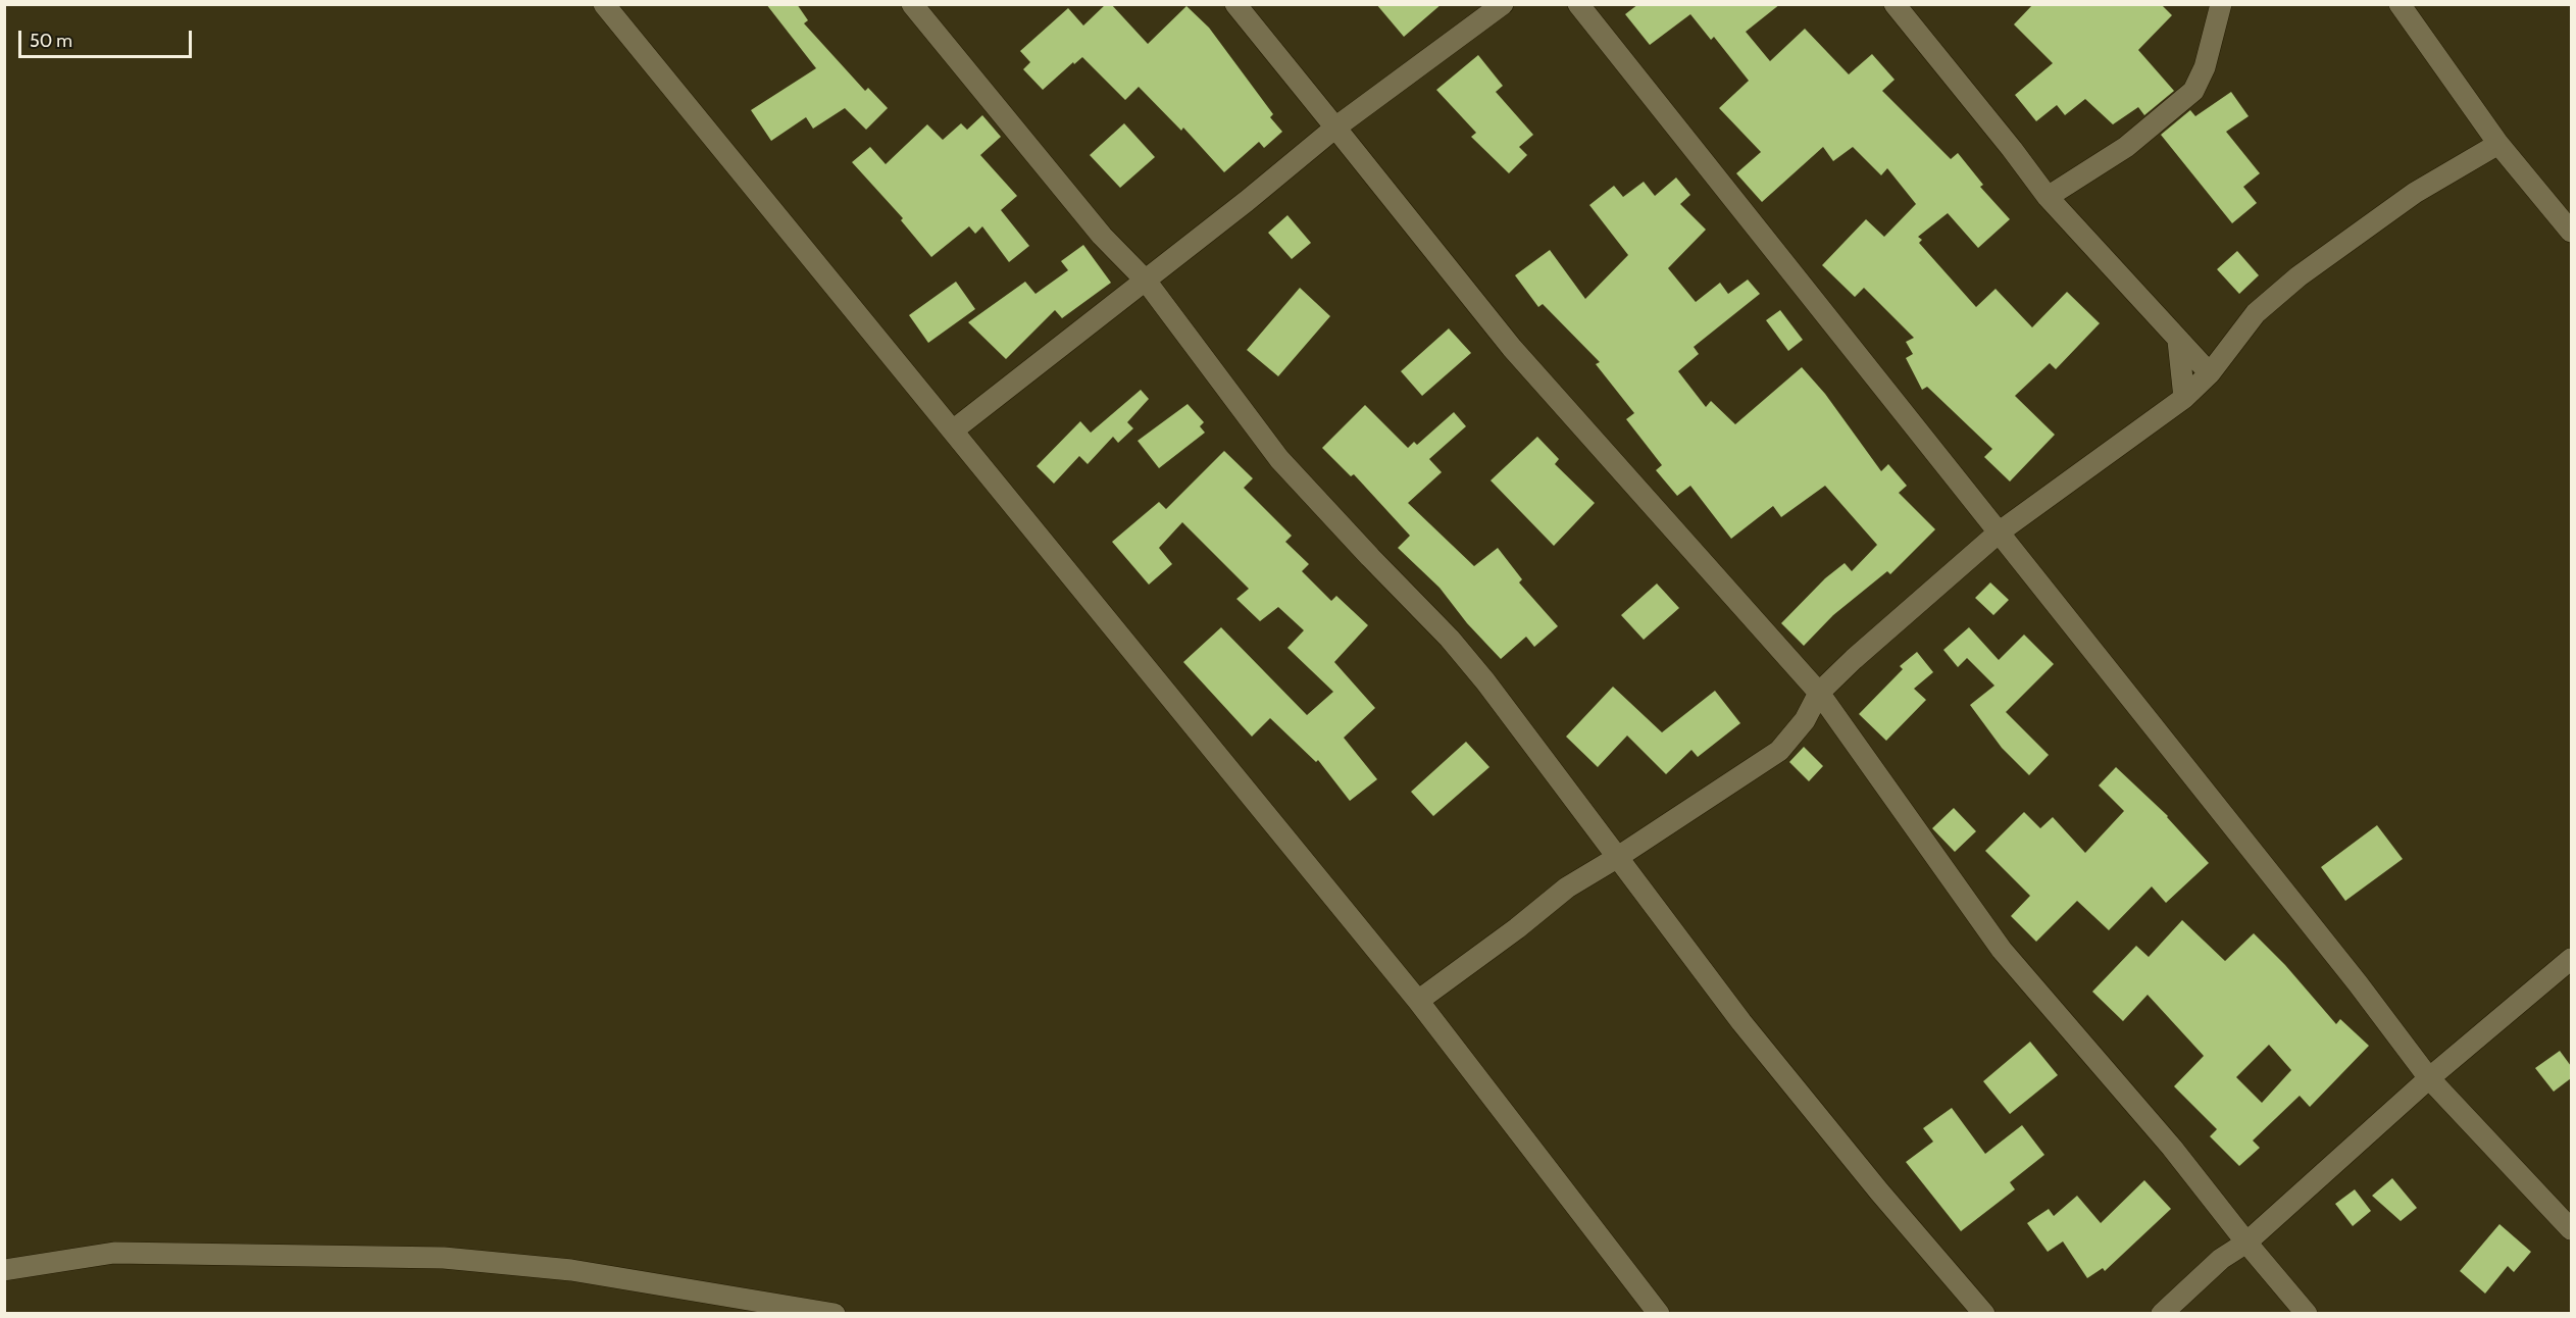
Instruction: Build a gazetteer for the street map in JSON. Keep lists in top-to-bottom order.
{
  "scale_bar": "50 m"
}
